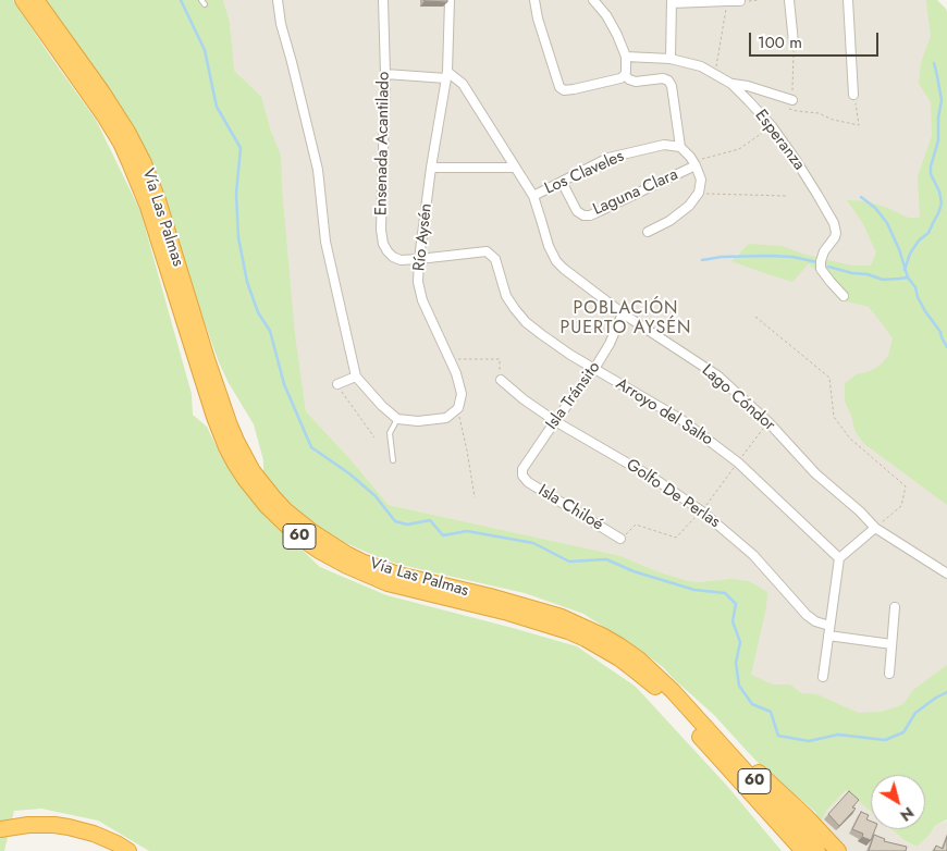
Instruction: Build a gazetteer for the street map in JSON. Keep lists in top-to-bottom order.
{
  "streets": {
    "highway": ["Vía Las Palmas", "60"],
    "street": [
      "Esperanza",
      "Ensenada Acantilado",
      "Los Claveles",
      "Laguna Clara",
      "Río Aysén",
      "Isla Tránsito",
      "Lago Cóndor",
      "Arroyo del Salto",
      "Golfo De Perlas",
      "Isla Chiloé"
    ]
  },
  "crossings": [
    ["Ensenada Acantilado", "Río Aysén"],
    ["Ensenada Acantilado", "Arroyo del Salto"],
    ["Los Claveles", "Laguna Clara"],
    ["Los Claveles", "Lago Cóndor"],
    ["Río Aysén", "Lago Cóndor"],
    ["Río Aysén", "Arroyo del Salto"],
    ["Isla Tránsito", "Lago Cóndor"],
    ["Isla Tránsito", "Arroyo del Salto"],
    ["Isla Tránsito", "Golfo De Perlas"],
    ["Isla Tránsito", "Isla Chiloé"]
  ],
  "districts": ["POBLACIÓN PUERTO AYSÉN"],
  "scale_bar": "100 m",
  "north": "bottom right"
}
